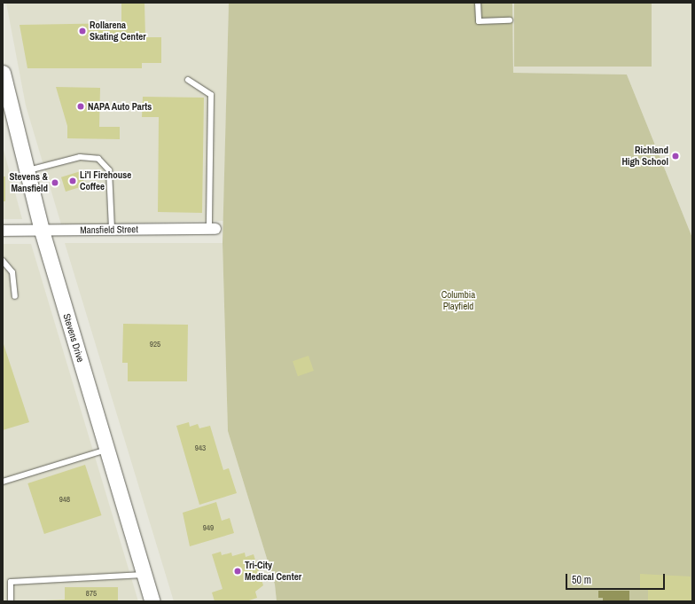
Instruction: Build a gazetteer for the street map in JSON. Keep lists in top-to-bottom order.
{
  "streets": {
    "main road": ["Stevens Drive"],
    "street": ["Mansfield Street"]
  },
  "crossings": [
    ["Mansfield Street", "Stevens Drive"]
  ],
  "parks": ["Columbia Playfield"],
  "places": [
    "Rollarena Skating Center",
    "NAPA Auto Parts",
    "Richland High School",
    "Li'l Firehouse Coffee",
    "Stevens & Mansfield",
    "Tri-City Medical Center"
  ],
  "house_numbers": [
    "925",
    "943",
    "948",
    "949",
    "875"
  ],
  "scale_bar": "50 m"
}
